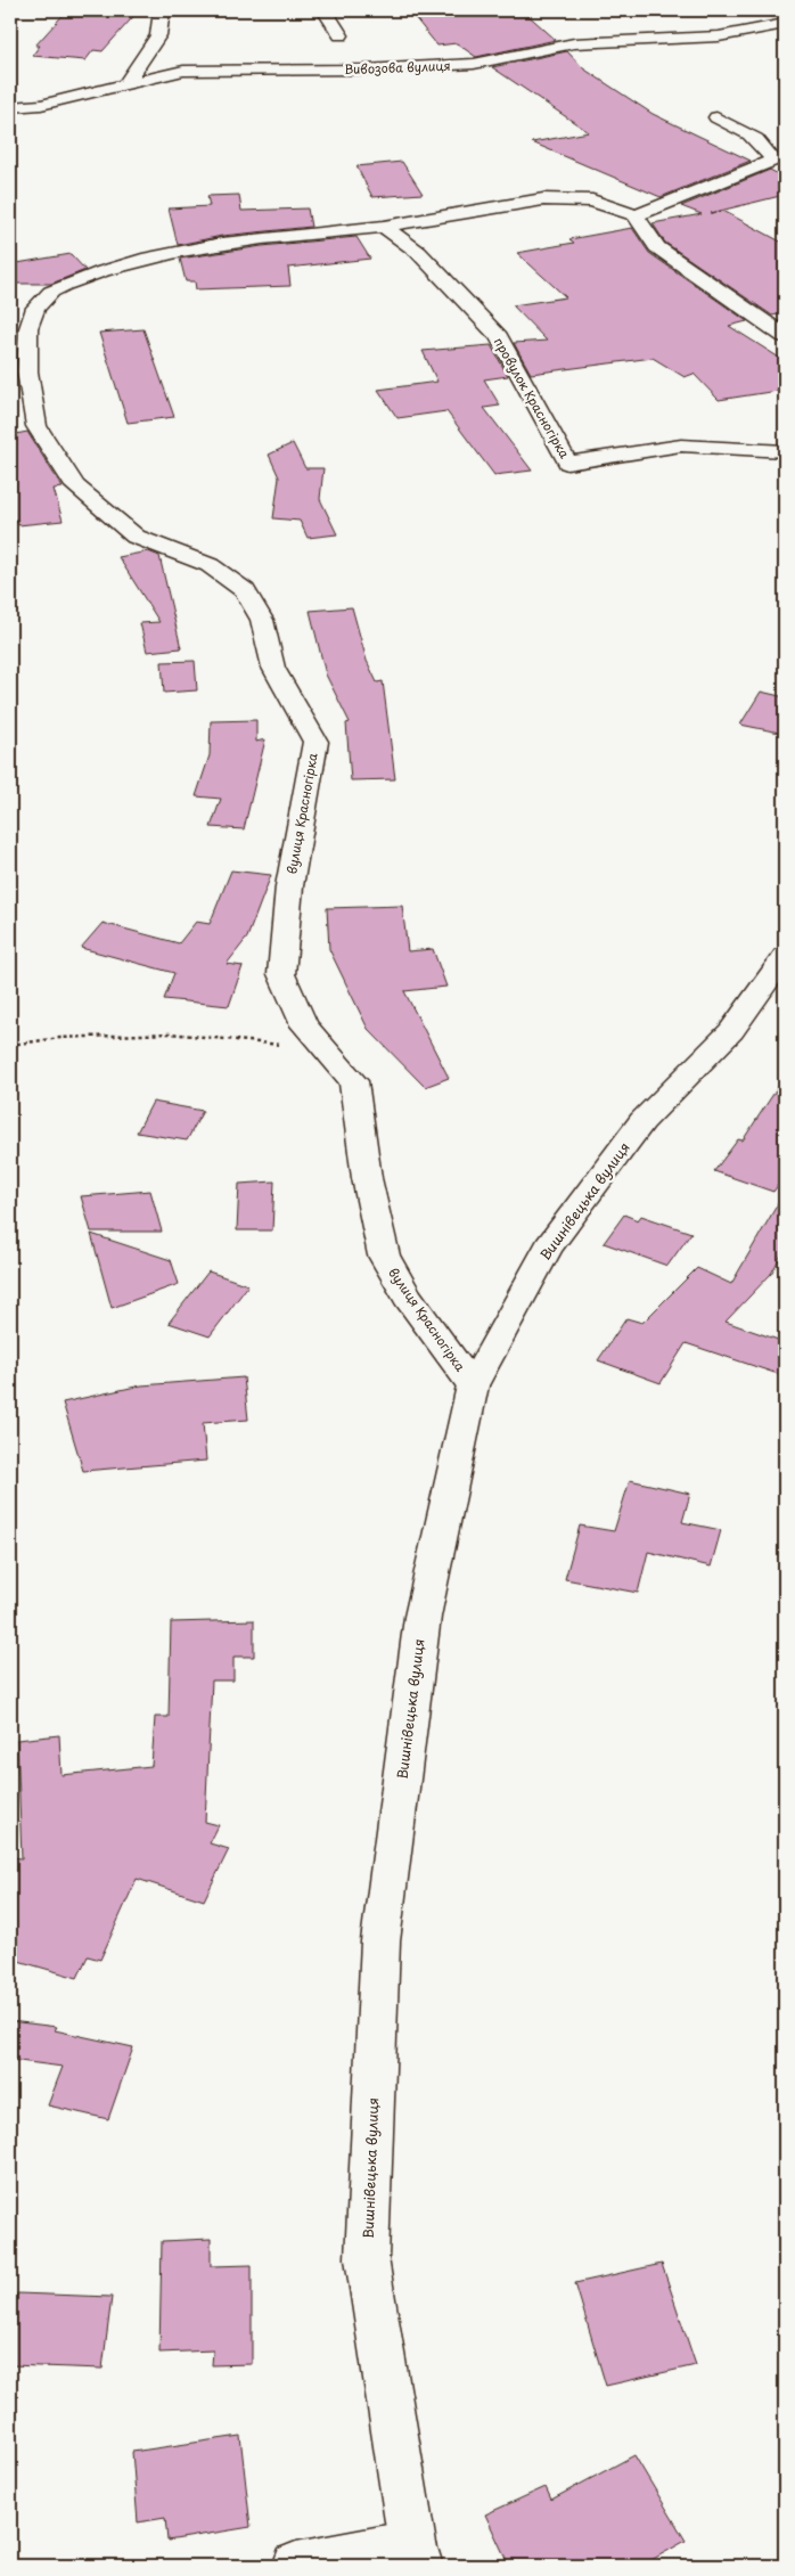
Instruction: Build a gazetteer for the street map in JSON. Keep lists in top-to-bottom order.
{
  "streets": {
    "street": [
      "Вивозова вулиця",
      "провулок Красногірка",
      "вулиця Красногірка",
      "Вишнівецька вулиця"
    ]
  },
  "crossings": [
    ["провулок Красногірка", "вулиця Красногірка"],
    ["вулиця Красногірка", "Вишнівецька вулиця"]
  ]
}
